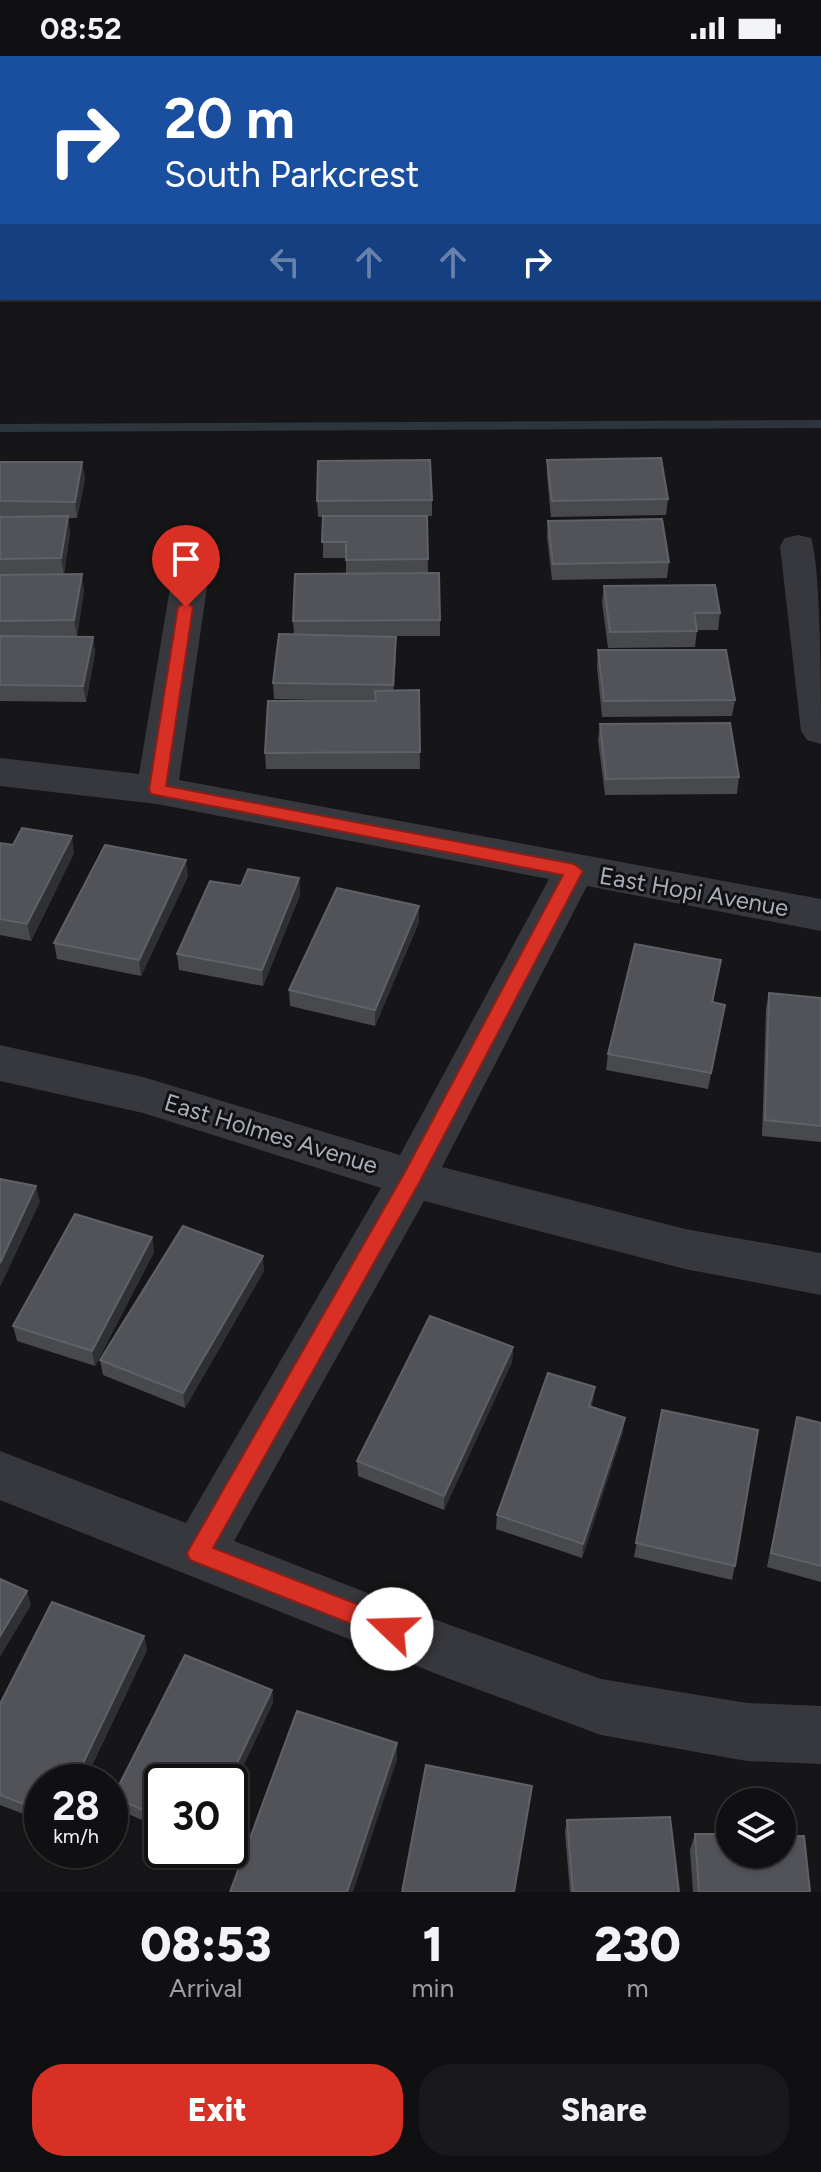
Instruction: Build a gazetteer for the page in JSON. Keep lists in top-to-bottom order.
{
  "streets": {
    "street": ["East Hopi Avenue", "East Holmes Avenue"]
  },
  "page": {
    "status": "08:52",
    "turn": ["20 m", "South Parkcrest"],
    "speed": "28 km/h",
    "limit": "30",
    "eta": [
      "08:53",
      "Arrival",
      "1",
      "min",
      "230",
      "m"
    ],
    "buttons": ["Exit", "Share"]
  }
}
